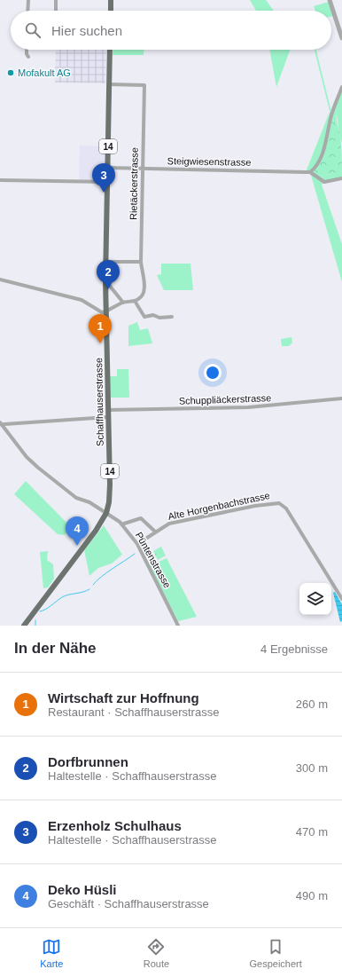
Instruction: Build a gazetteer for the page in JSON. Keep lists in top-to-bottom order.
{
  "streets": {
    "main road": ["14", "Schaffhauserstrasse"],
    "street": [
      "Steigwiesenstrasse",
      "Rietäckerstrasse",
      "Schuppliäckerstrasse",
      "Alte Horgenbachstrasse",
      "Püntenstrasse"
    ]
  },
  "crossings": [
    ["Steigwiesenstrasse", "Rietäckerstrasse"],
    ["Steigwiesenstrasse", "Schaffhauserstrasse"],
    ["Rietäckerstrasse", "Schaffhauserstrasse"],
    ["Schuppliäckerstrasse", "Schaffhauserstrasse"],
    ["Schaffhauserstrasse", "Püntenstrasse"],
    ["Alte Horgenbachstrasse", "Püntenstrasse"]
  ],
  "places": ["Mofakult AG"],
  "page": {
    "search": "Hier suchen",
    "pins": [
      "3",
      "2",
      "1",
      "4"
    ],
    "heading": ["In der Nähe", "4 Ergebnisse"],
    "list": [
      {
        "mark": "1",
        "name": "Wirtschaft zur Hoffnung",
        "note": "Restaurant · Schaffhauserstrasse",
        "value": "260 m"
      },
      {
        "mark": "2",
        "name": "Dorfbrunnen",
        "note": "Haltestelle · Schaffhauserstrasse",
        "value": "300 m"
      },
      {
        "mark": "3",
        "name": "Erzenholz Schulhaus",
        "note": "Haltestelle · Schaffhauserstrasse",
        "value": "470 m"
      },
      {
        "mark": "4",
        "name": "Deko Hüsli",
        "note": "Geschäft · Schaffhauserstrasse",
        "value": "490 m"
      }
    ],
    "nav": ["Karte", "Route", "Gespeichert"]
  }
}
